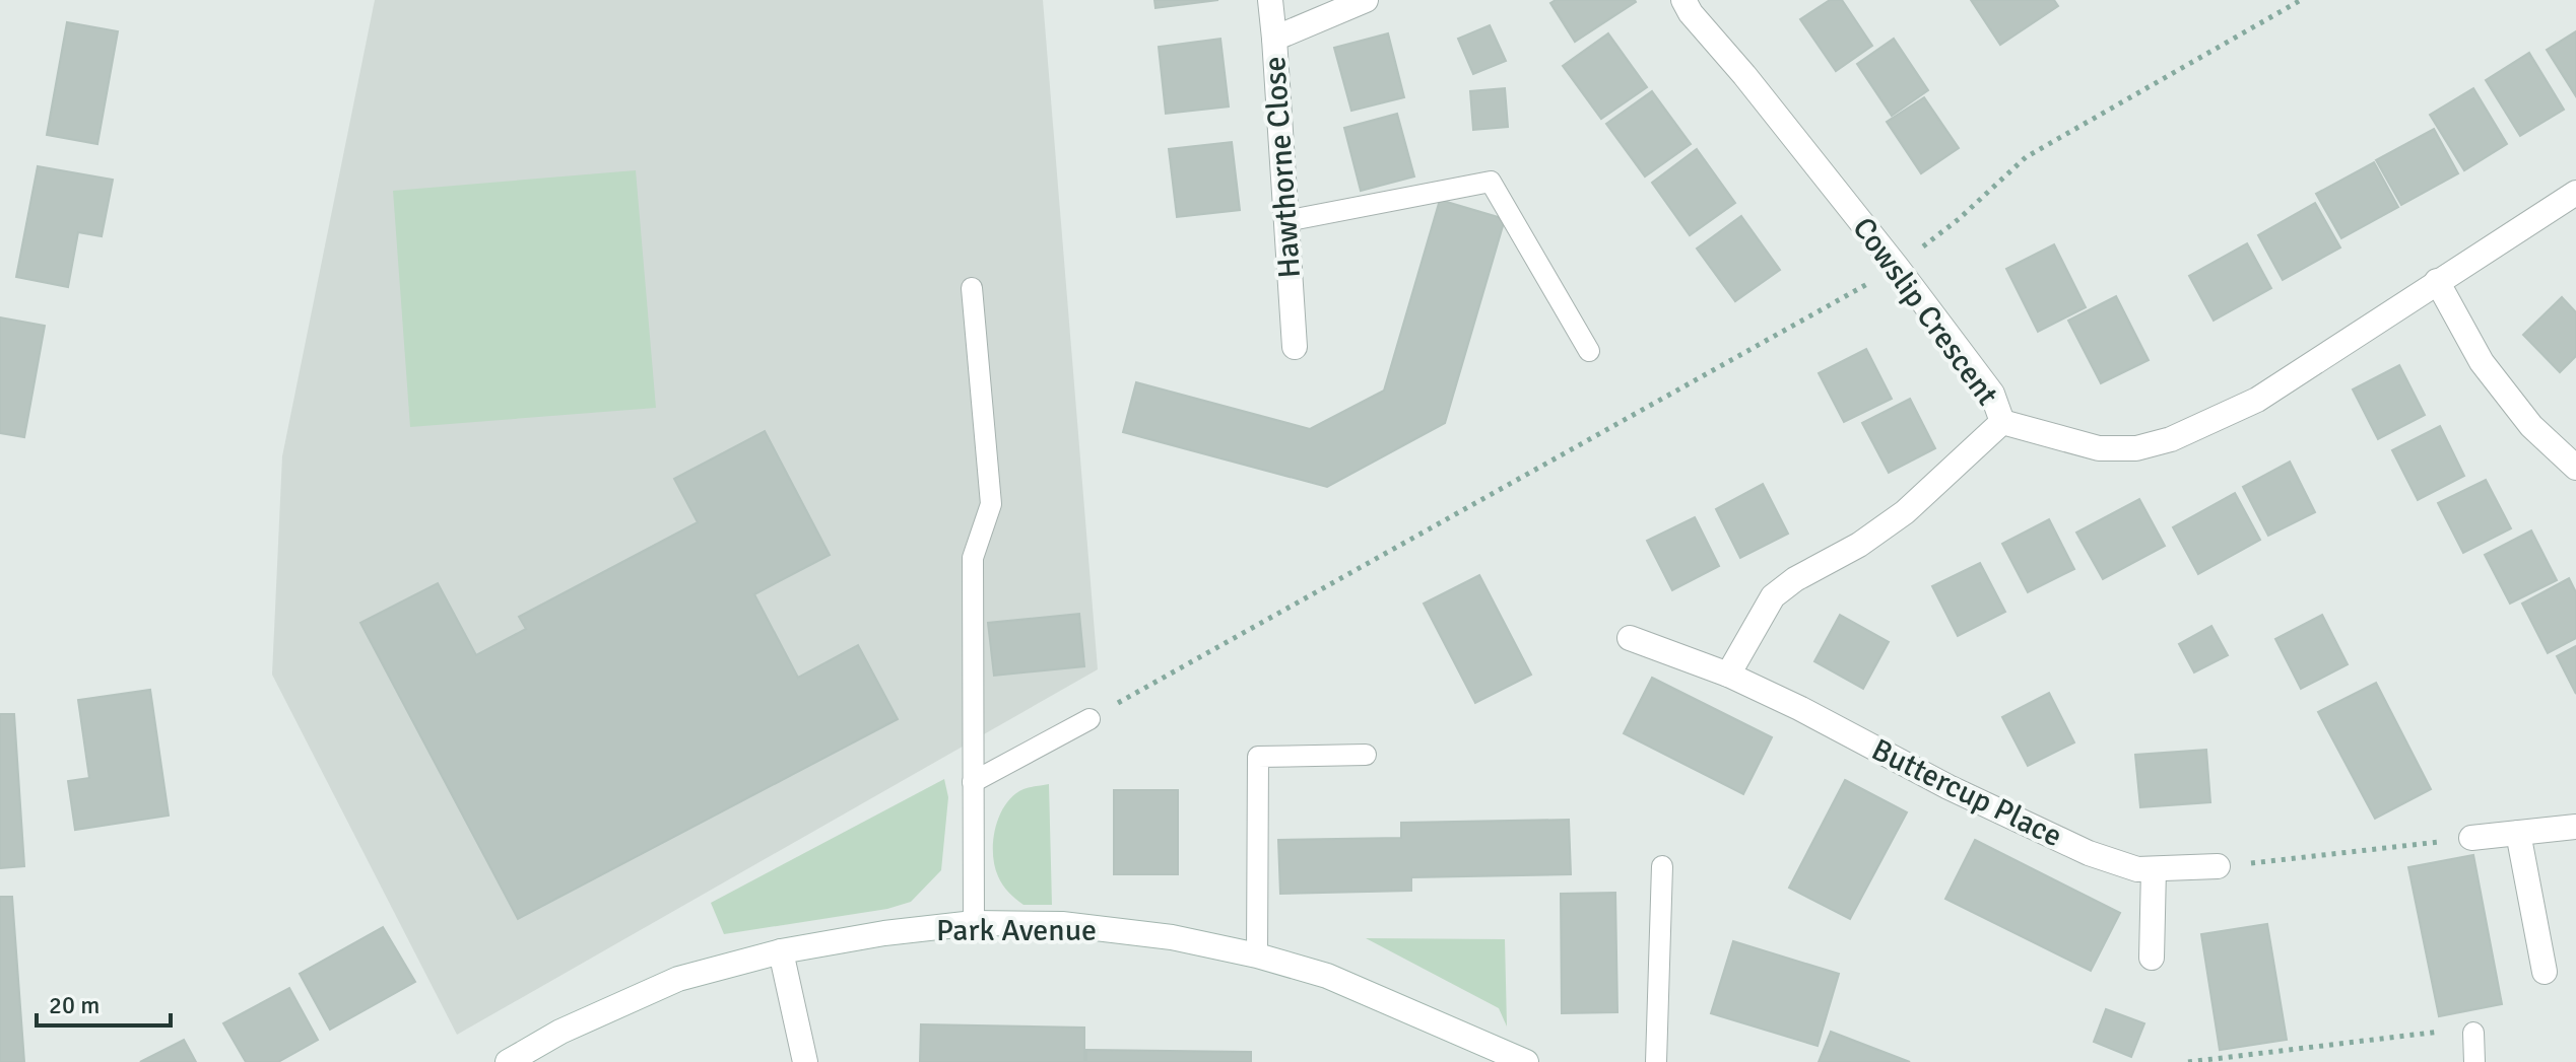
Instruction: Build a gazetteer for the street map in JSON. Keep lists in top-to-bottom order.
{
  "streets": {
    "street": [
      "Hawthorne Close",
      "Cowslip Crescent",
      "Buttercup Place",
      "Park Avenue"
    ]
  },
  "scale_bar": "20 m"
}
